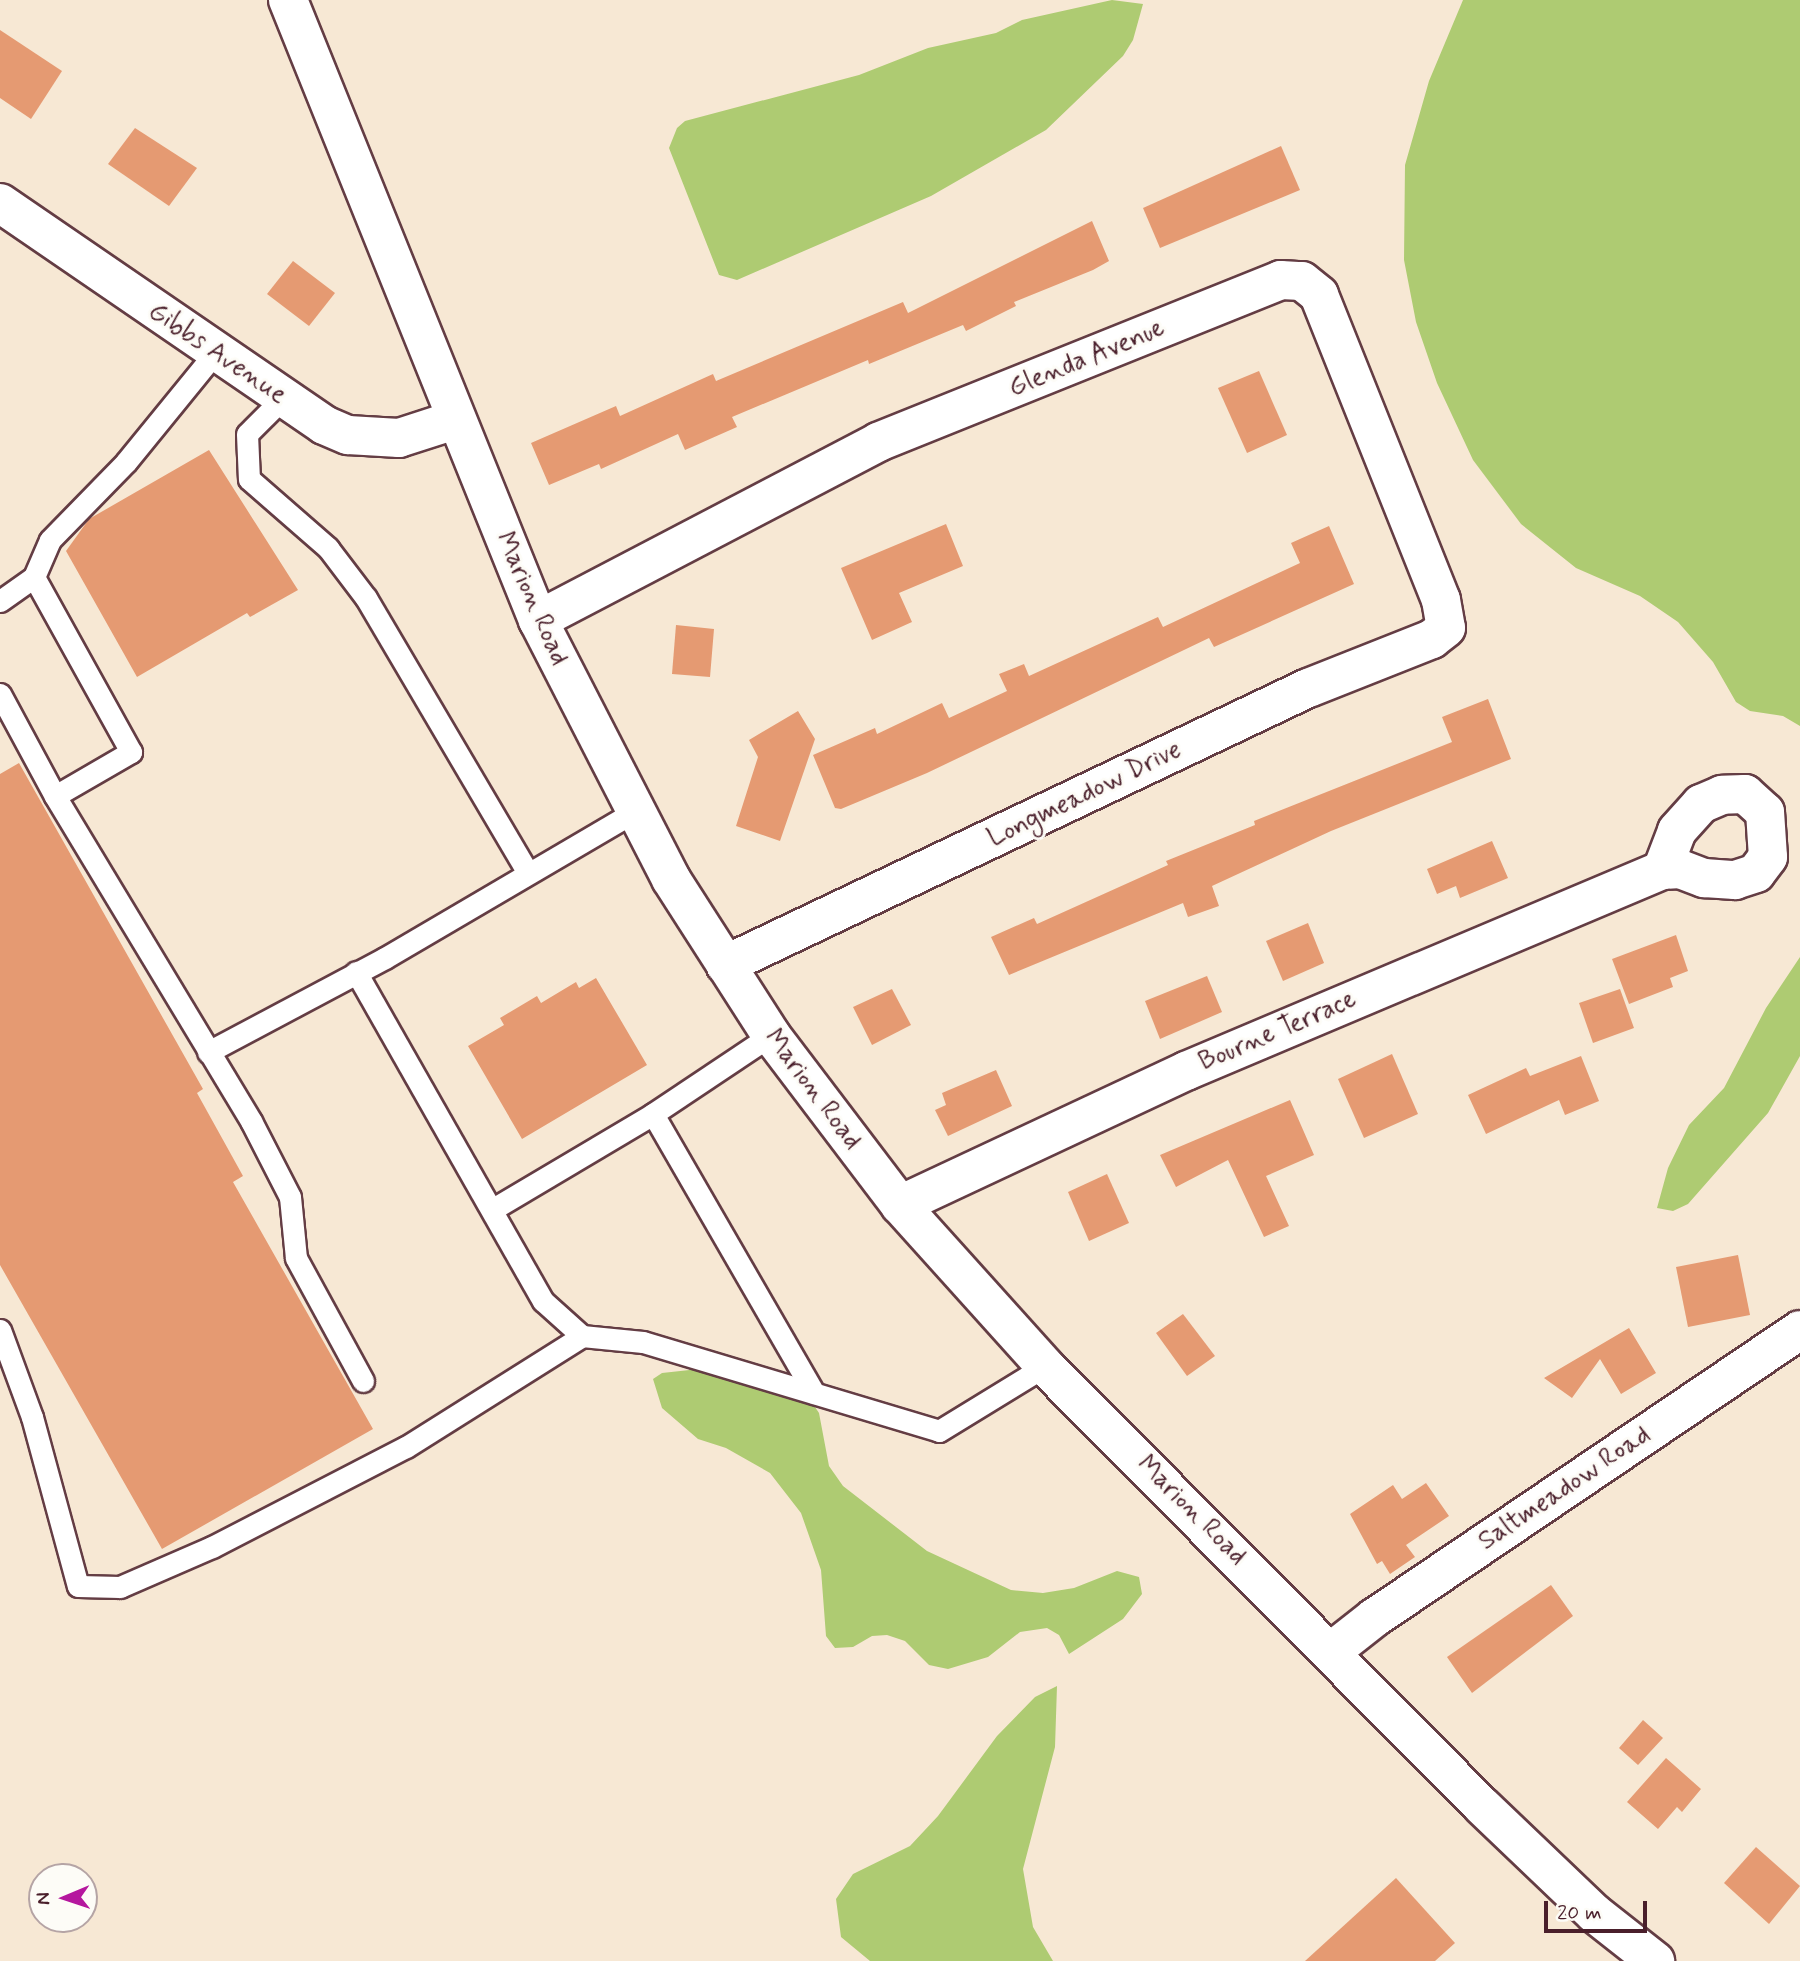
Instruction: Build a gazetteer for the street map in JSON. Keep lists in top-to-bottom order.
{
  "streets": {
    "street": [
      "Gibbs Avenue",
      "Glenda Avenue",
      "Marion Road",
      "Longmeadow Drive",
      "Bourne Terrace",
      "Saltmeadow Road"
    ]
  },
  "crossings": [
    ["Gibbs Avenue", "Marion Road"],
    ["Glenda Avenue", "Marion Road"],
    ["Glenda Avenue", "Longmeadow Drive"],
    ["Marion Road", "Longmeadow Drive"],
    ["Marion Road", "Bourne Terrace"],
    ["Marion Road", "Saltmeadow Road"]
  ],
  "scale_bar": "20 m",
  "north": "left"
}
